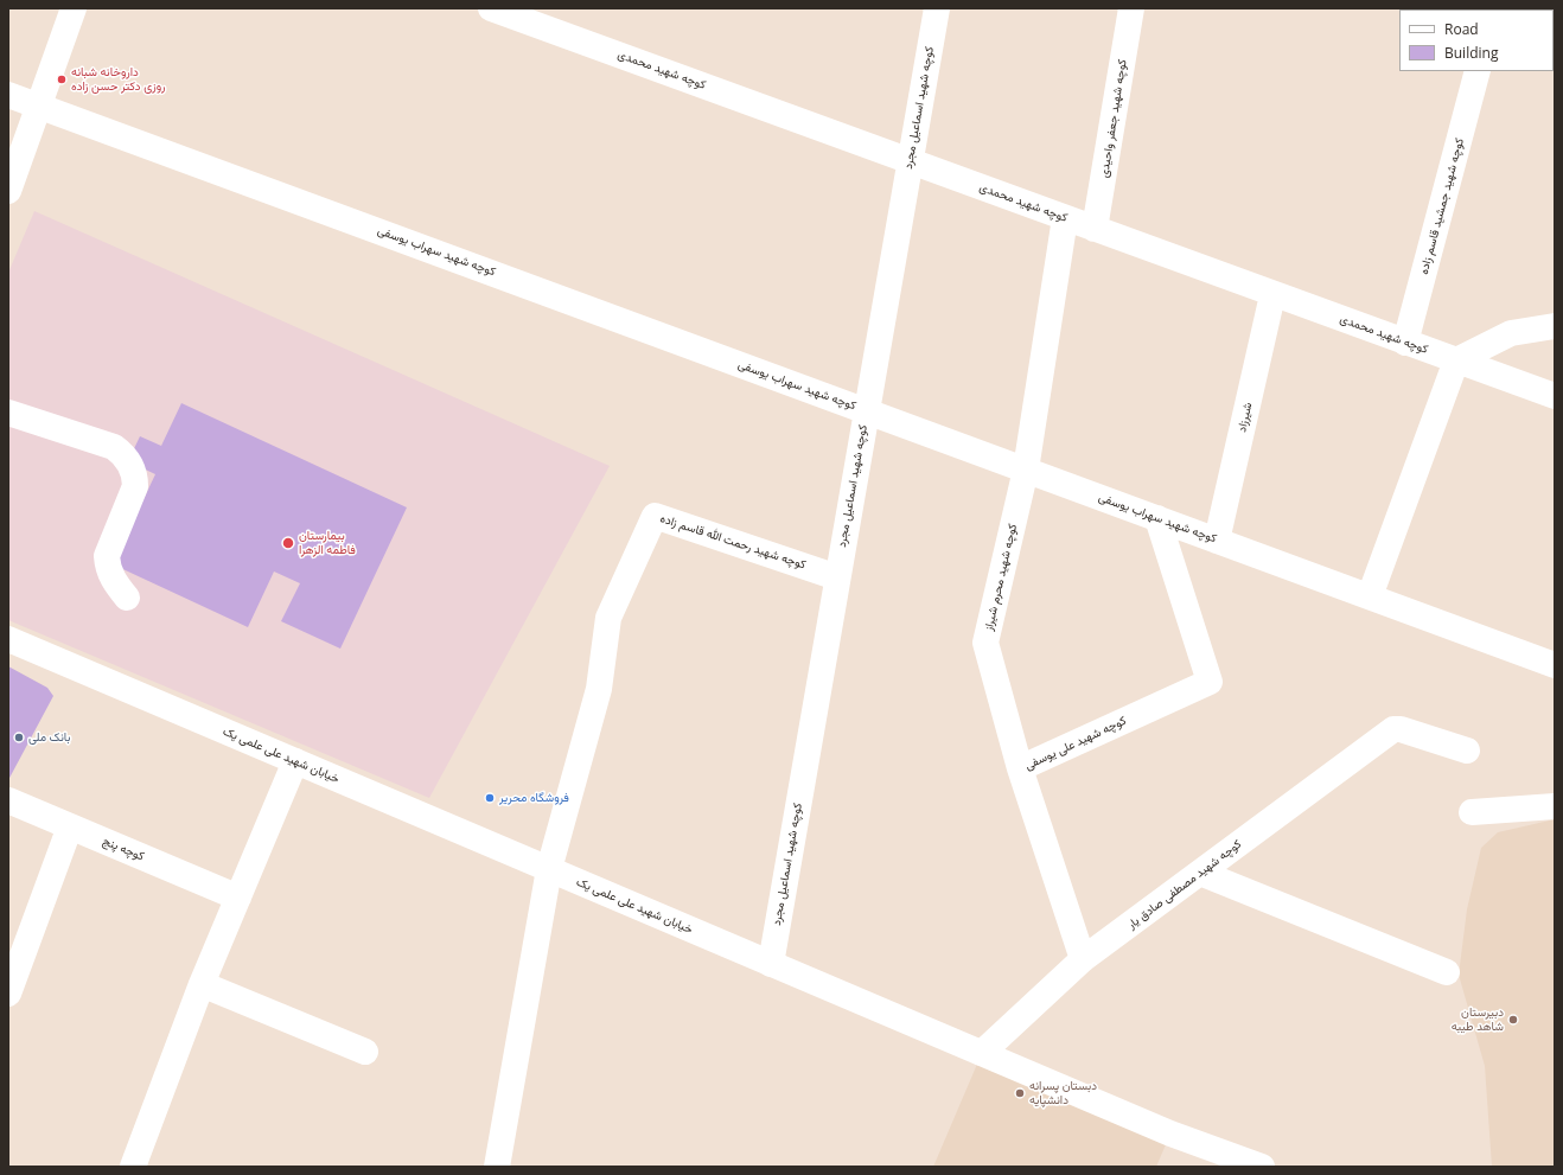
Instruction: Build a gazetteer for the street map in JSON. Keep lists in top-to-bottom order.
{
  "streets": {
    "street": [
      "کوچه شهید محمدی",
      "کوچه شهید اسماعیل مجرد",
      "کوچه شهید جعفر واحیدی",
      "کوچه شهید جمشید قاسم زاده",
      "کوچه شهید سهراب یوسفی",
      "شیرزاد",
      "کوچه شهید رحمت الله قاسم زاده",
      "کوچه شهید محرم شیراز",
      "کوچه شهید علی یوسفی",
      "خیابان شهید علی علمی یک",
      "کوچه پنج",
      "کوچه شهید مصطفی صادق یار"
    ]
  },
  "crossings": [
    ["کوچه شهید محمدی", "کوچه شهید اسماعیل مجرد"],
    ["کوچه شهید محمدی", "کوچه شهید جعفر واحیدی"],
    ["کوچه شهید محمدی", "کوچه شهید جمشید قاسم زاده"],
    ["کوچه شهید محمدی", "شیرزاد"],
    ["کوچه شهید محمدی", "کوچه شهید محرم شیراز"],
    ["کوچه شهید اسماعیل مجرد", "کوچه شهید سهراب یوسفی"],
    ["کوچه شهید اسماعیل مجرد", "کوچه شهید رحمت الله قاسم زاده"],
    ["کوچه شهید اسماعیل مجرد", "خیابان شهید علی علمی یک"],
    ["کوچه شهید سهراب یوسفی", "شیرزاد"],
    ["کوچه شهید سهراب یوسفی", "کوچه شهید محرم شیراز"],
    ["کوچه شهید سهراب یوسفی", "کوچه شهید علی یوسفی"],
    ["کوچه شهید رحمت الله قاسم زاده", "خیابان شهید علی علمی یک"],
    ["کوچه شهید محرم شیراز", "کوچه شهید علی یوسفی"],
    ["کوچه شهید علی یوسفی", "کوچه شهید مصطفی صادق یار"],
    ["خیابان شهید علی علمی یک", "کوچه شهید مصطفی صادق یار"]
  ],
  "places": [
    "داروخانه شبانه روزی دکتر حسن زاده",
    "بیمارستان فاطمه الزهرا",
    "بانک ملی",
    "فروشگاه محریر",
    "دبیرستان شاهد طیبه",
    "دبستان پسرانه دانشپایه"
  ],
  "legend": ["Road", "Building"]
}
